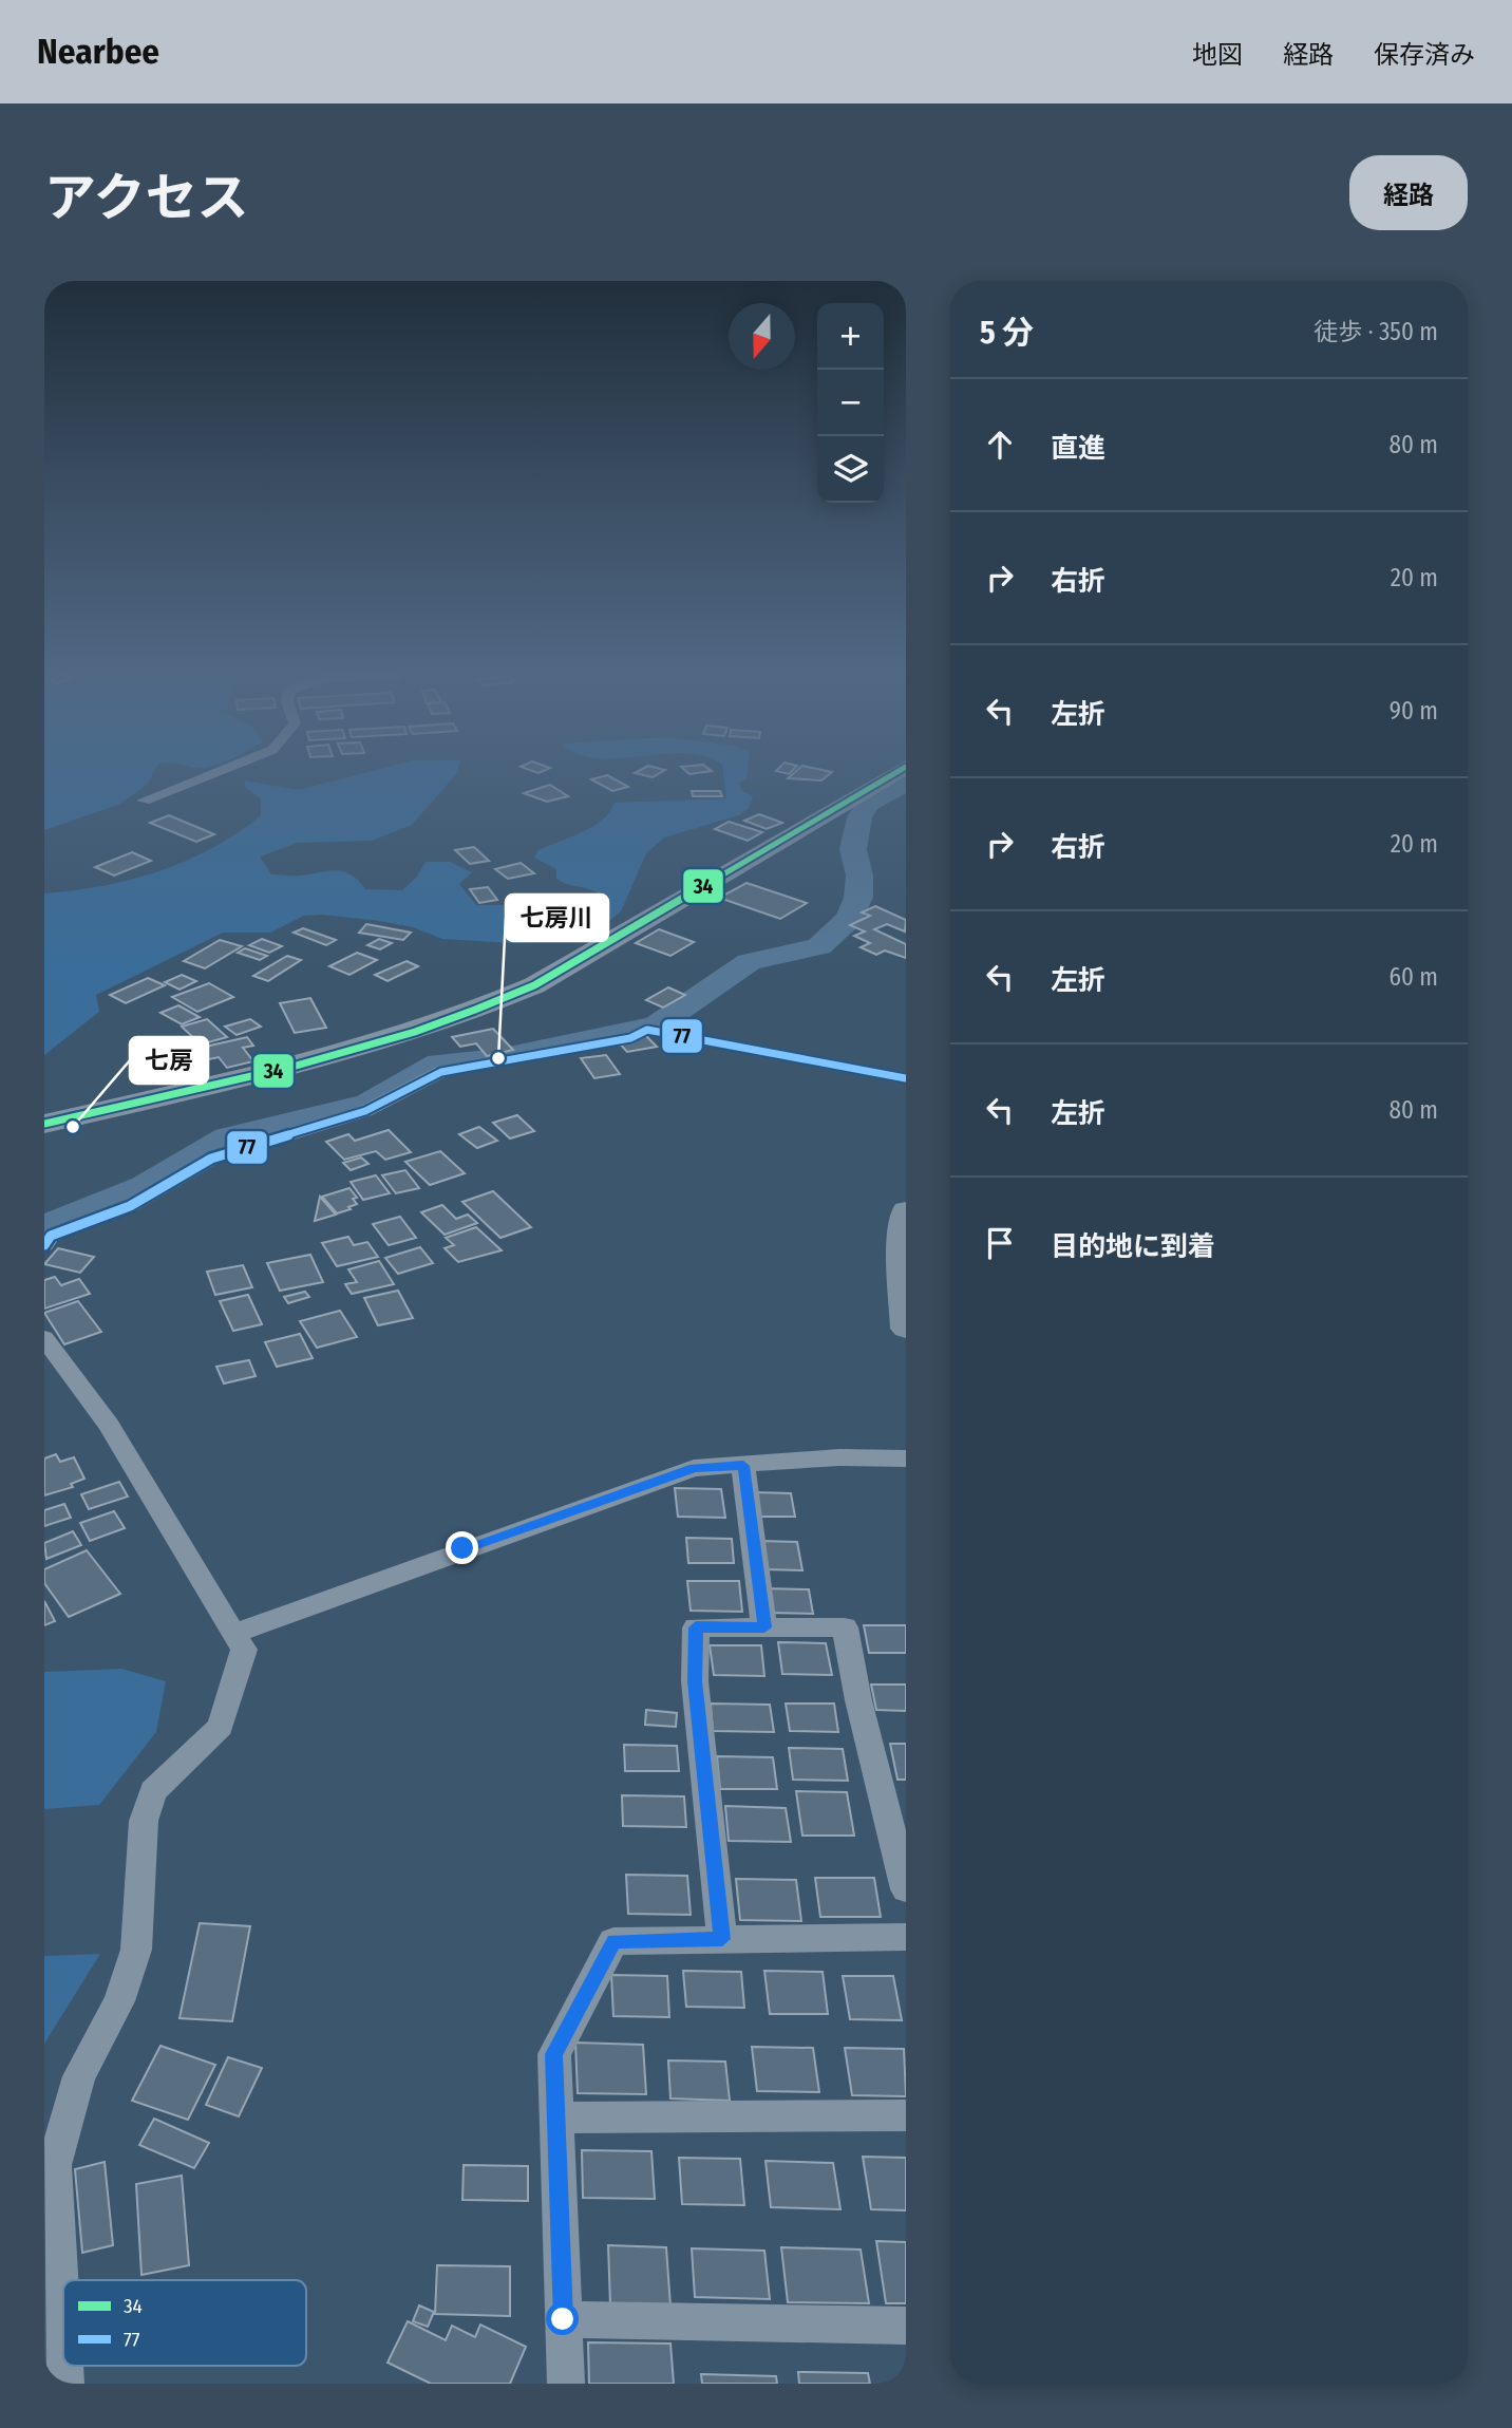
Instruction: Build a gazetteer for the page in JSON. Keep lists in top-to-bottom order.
{
  "places": ["七房川", "七房"],
  "lines": ["transit line 34", "transit line 77"],
  "legend": ["34", "77"],
  "north": "bottom",
  "page": {
    "header": "Nearbee",
    "nav": ["地図", "経路", "保存済み"],
    "title": "アクセス",
    "buttons": "経路",
    "heading": ["5 分", "徒歩 · 350 m"],
    "map_buttons": ["+", "−"],
    "list": [
      ["直進", "80 m"],
      ["右折", "20 m"],
      ["左折", "90 m"],
      ["右折", "20 m"],
      ["左折", "60 m"],
      ["左折", "80 m"],
      "目的地に到着"
    ]
  }
}
